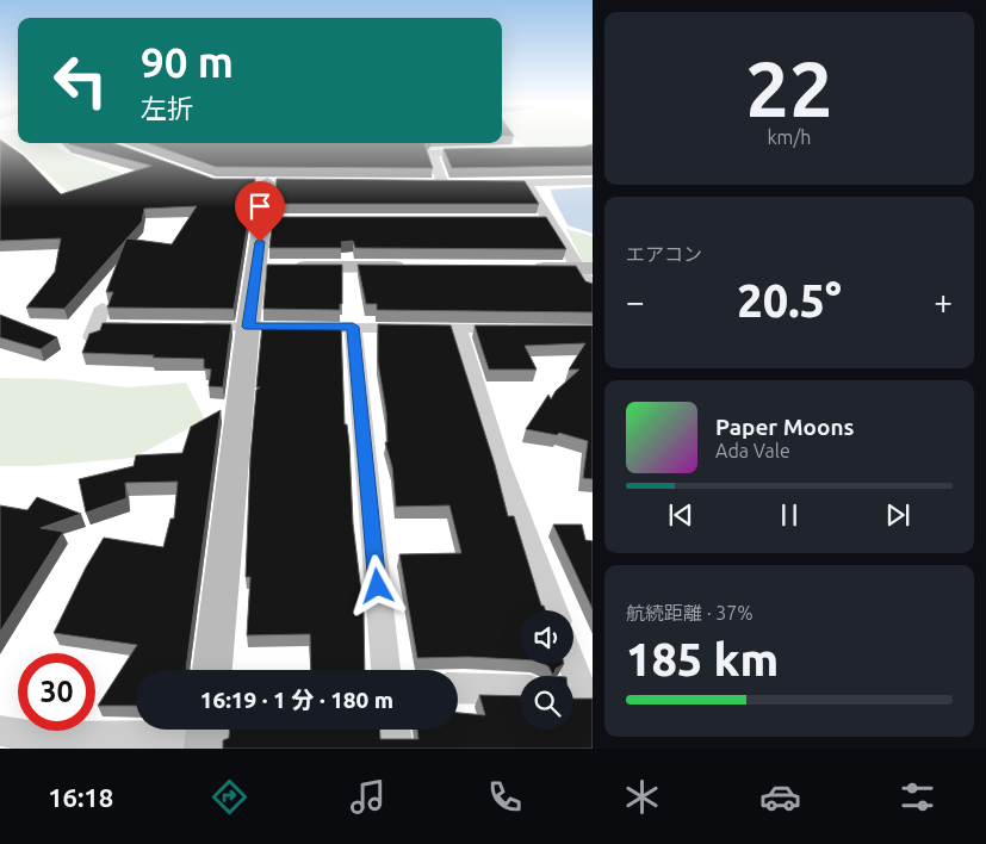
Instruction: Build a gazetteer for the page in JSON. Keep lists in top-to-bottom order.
{
  "page": {
    "tile": [
      ["22", "km/h"],
      "エアコン",
      ["航続距離 · 37%", "185 km"]
    ],
    "turn": ["90 m", "左折"],
    "heat": ["−", "20.5°", "+"],
    "song": ["Paper Moons", "Ada Vale"],
    "limit": "30",
    "trip": "16:19 · 1 分 · 180 m",
    "tabs": "16:18"
  }
}
